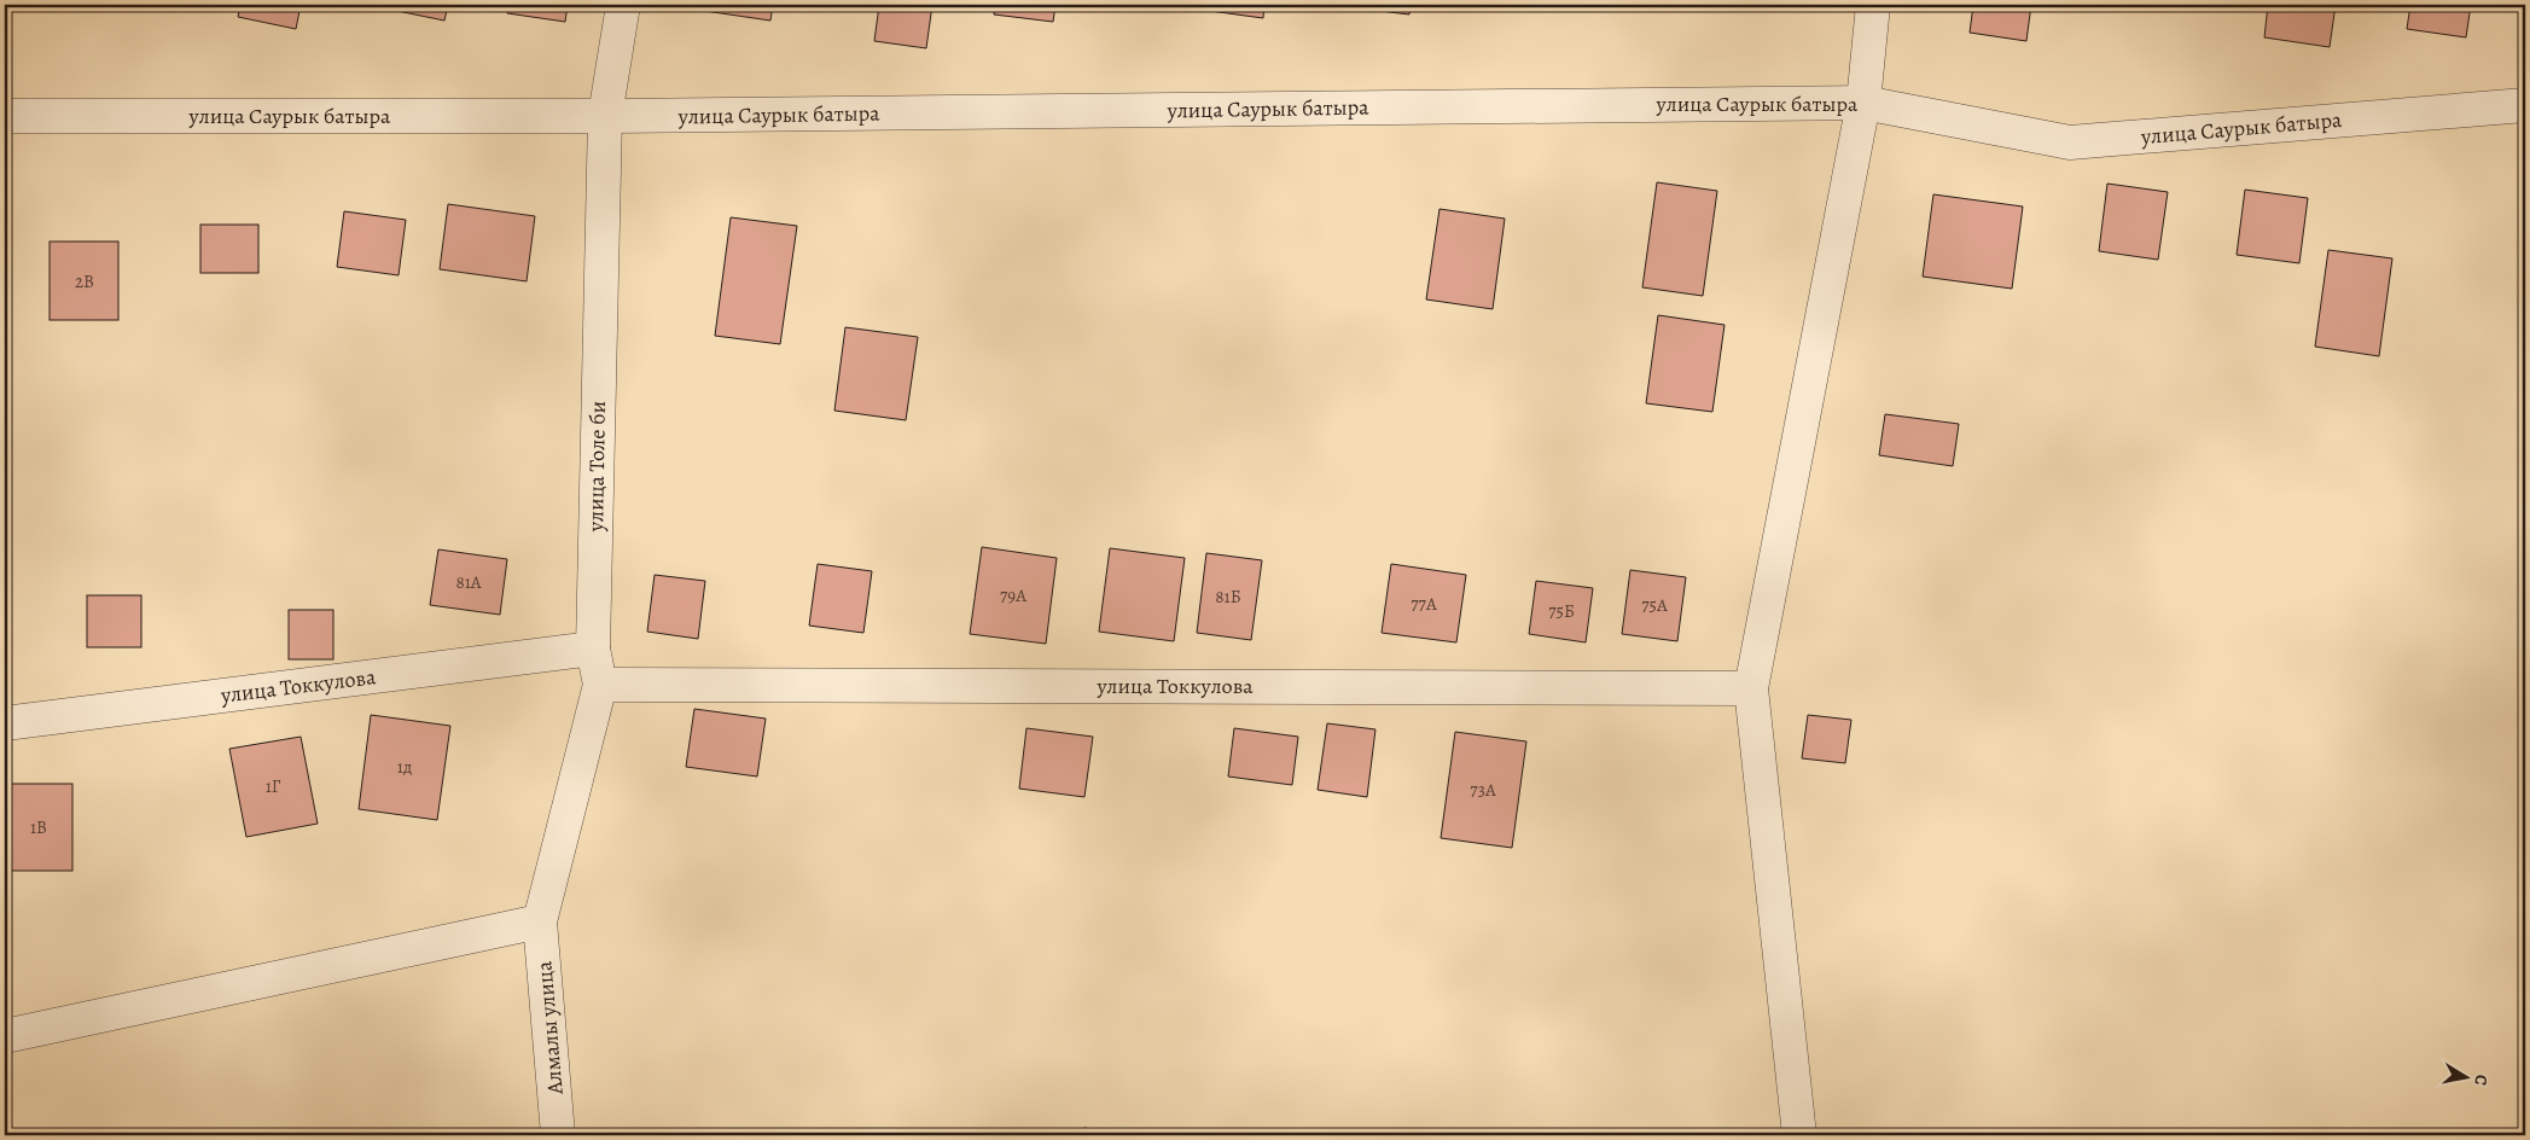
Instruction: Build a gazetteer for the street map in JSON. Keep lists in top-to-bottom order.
{
  "streets": {
    "street": [
      "улица Саурык батыра",
      "улица Толе би",
      "улица Токкулова",
      "Алмалы улица"
    ]
  },
  "crossings": [
    ["улица Саурык батыра", "улица Толе би"],
    ["улица Толе би", "улица Токкулова"],
    ["улица Толе би", "Алмалы улица"]
  ],
  "house_numbers": [
    "2В",
    "81А",
    "79А",
    "81Б",
    "77А",
    "75А",
    "75Б",
    "1д",
    "1Г",
    "73А",
    "1В"
  ],
  "north": "right"
}
